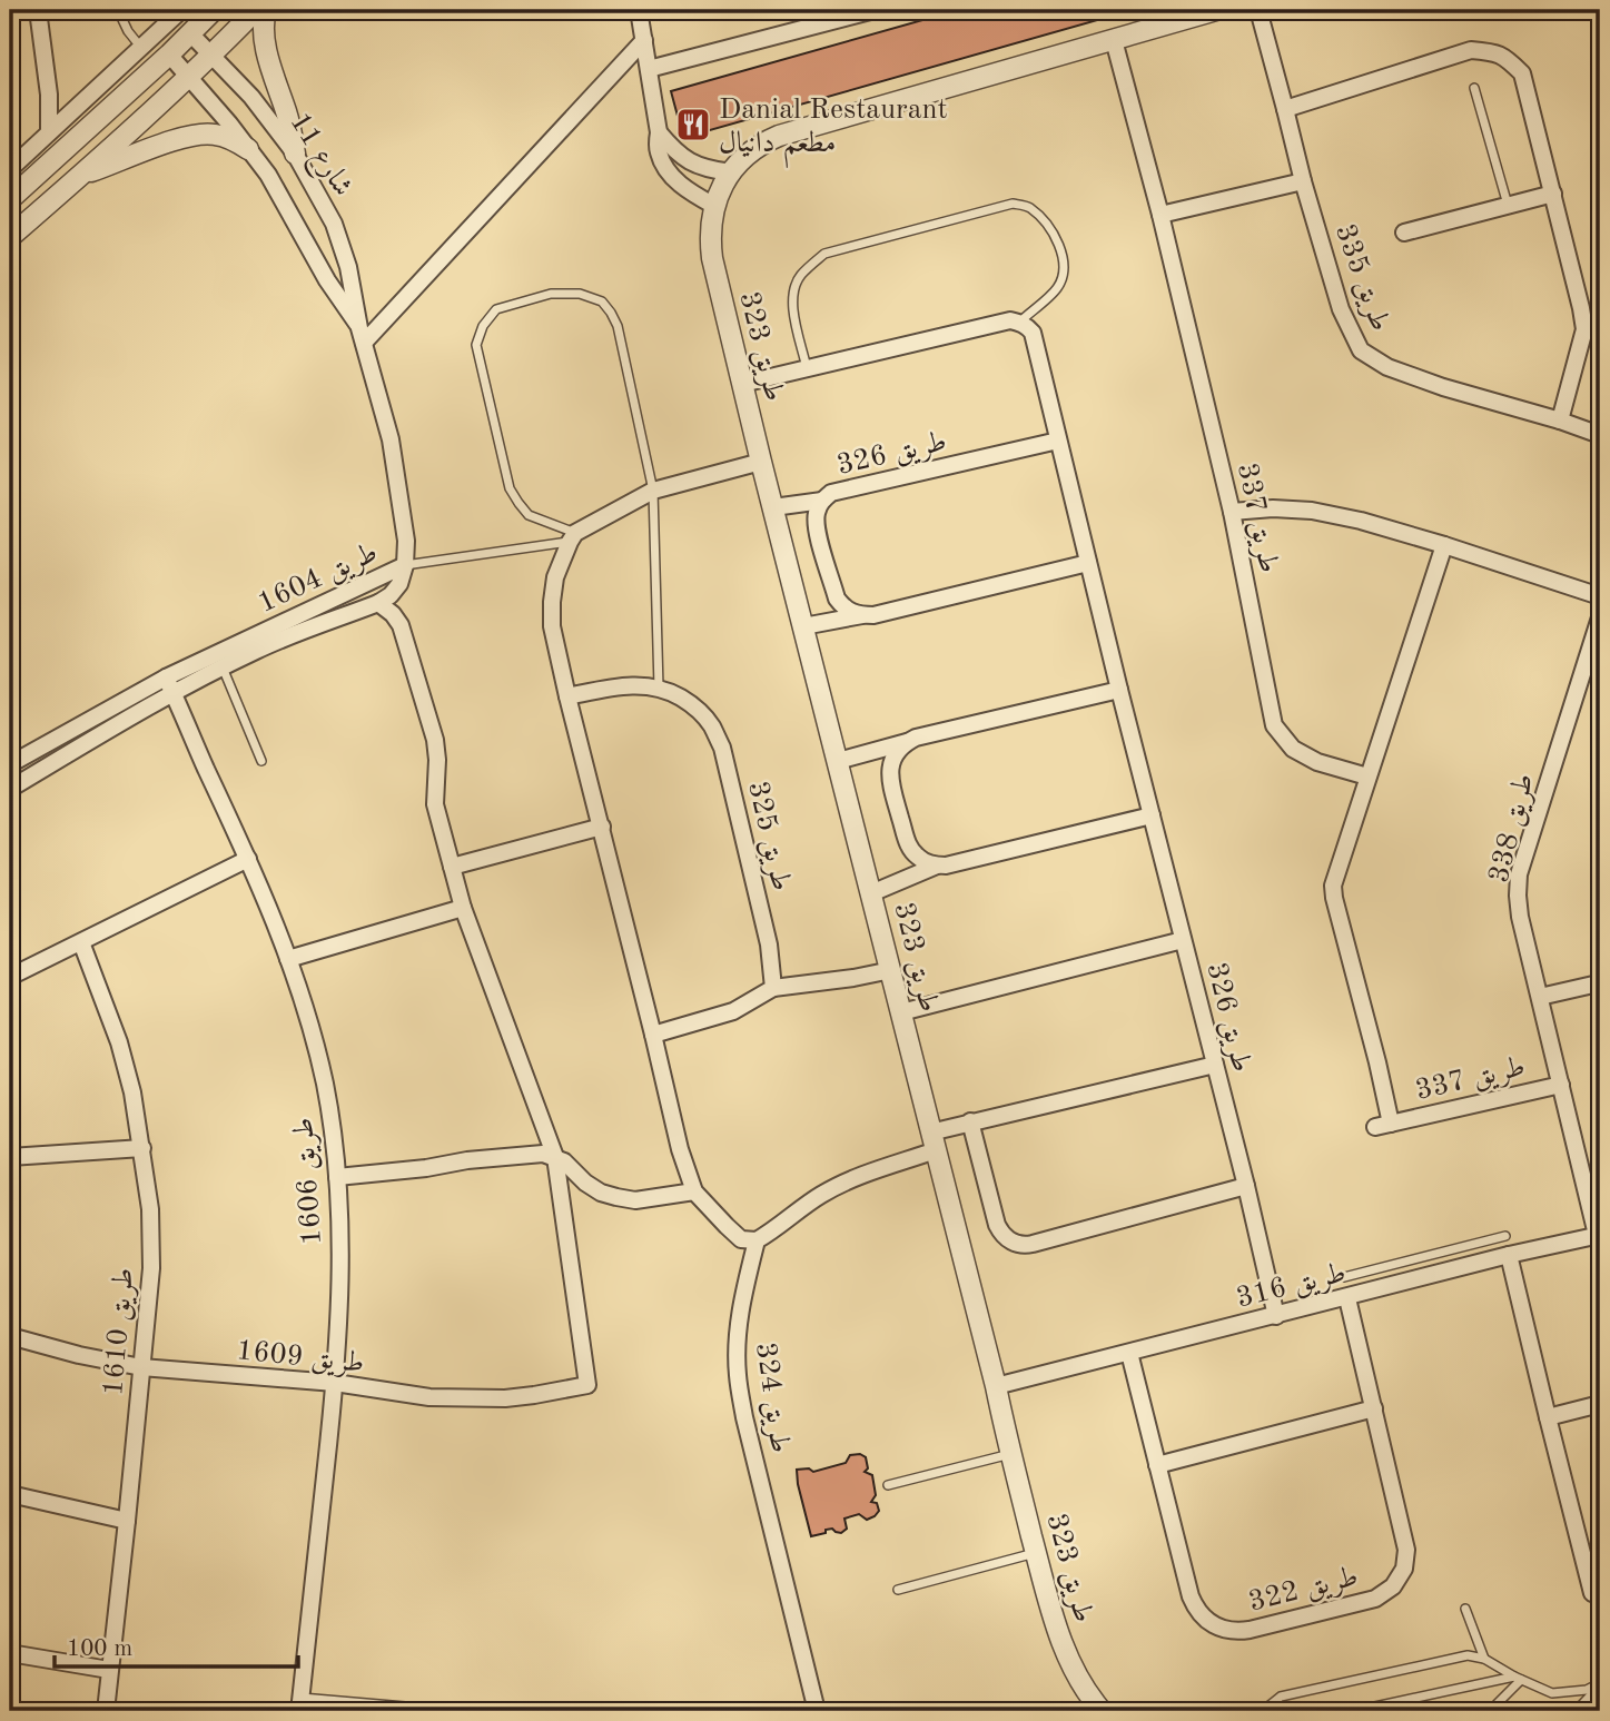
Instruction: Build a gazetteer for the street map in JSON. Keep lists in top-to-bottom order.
{
  "streets": {
    "street": [
      "شارع 11",
      "طريق 335",
      "طريق 323",
      "طريق 326",
      "طريق 337",
      "طريق 1604",
      "طريق 338",
      "طريق 325",
      "طريق 1606",
      "طريق 316",
      "طريق 1610",
      "طريق 1609",
      "طريق 324",
      "طريق 322"
    ]
  },
  "crossings": [
    ["شارع 11", "طريق 1604"],
    ["طريق 323", "طريق 337"],
    ["طريق 323", "طريق 316"],
    ["طريق 326", "طريق 316"],
    ["طريق 337", "طريق 338"],
    ["طريق 1604", "طريق 1606"],
    ["طريق 338", "طريق 316"],
    ["طريق 1606", "طريق 1609"],
    ["طريق 316", "طريق 322"],
    ["طريق 1610", "طريق 1609"]
  ],
  "places": {
    "restaurant": ["Danial Restaurant مطعم دانيال"]
  },
  "scale_bar": "100 m"
}
